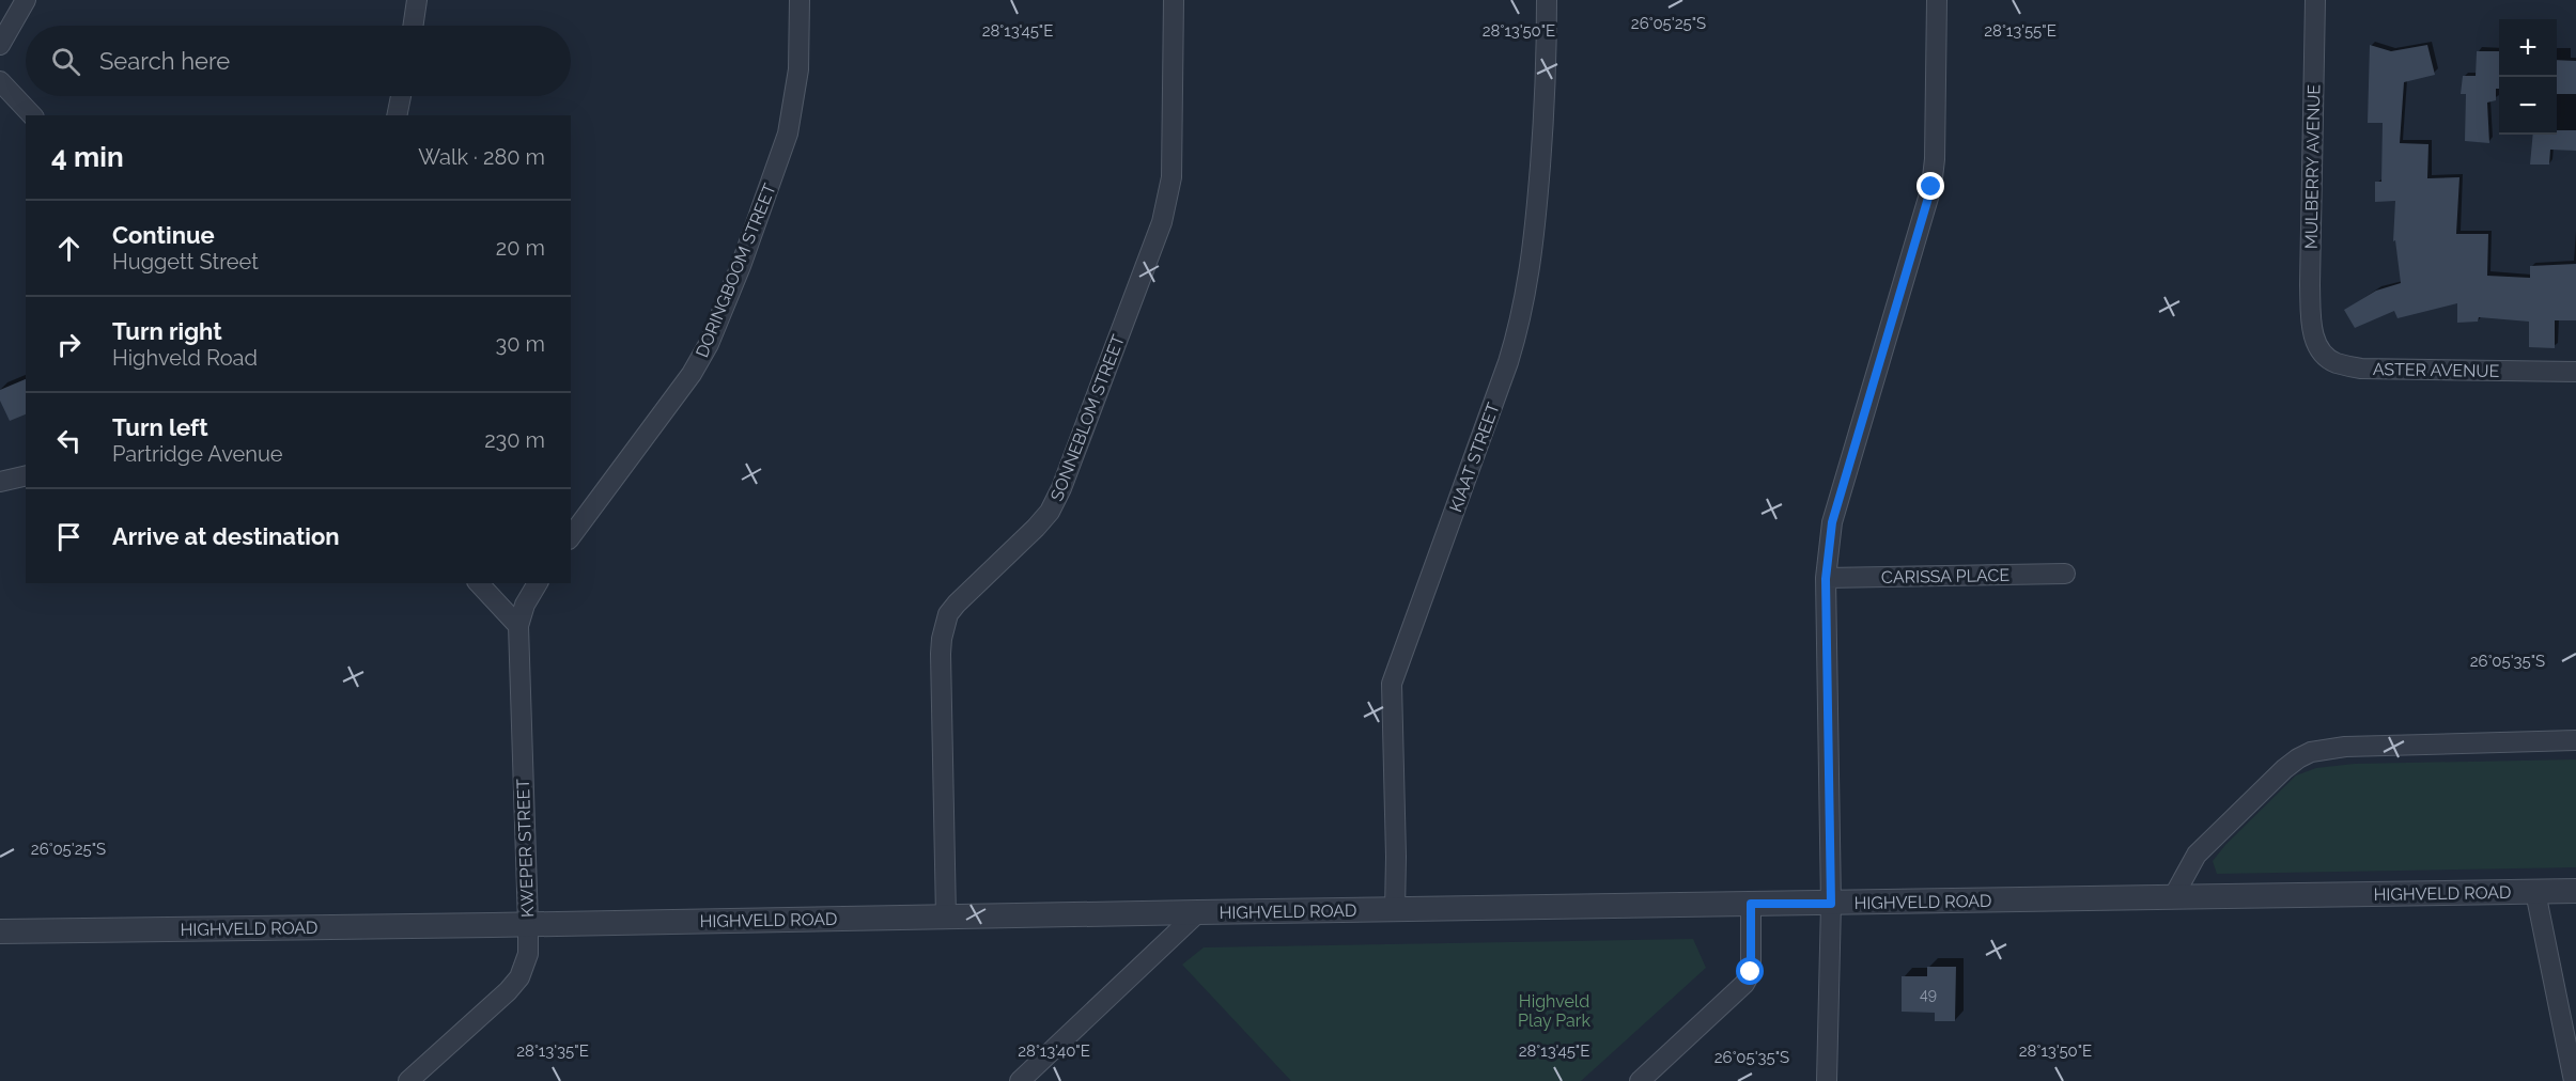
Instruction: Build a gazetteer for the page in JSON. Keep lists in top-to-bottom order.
{
  "streets": {
    "street": [
      "MULBERRY AVENUE",
      "DORINGBOOM STREET",
      "ASTER AVENUE",
      "SONNEBLOM STREET",
      "KIAAT STREET",
      "CARISSA PLACE",
      "KWEPER STREET",
      "HIGHVELD ROAD"
    ]
  },
  "crossings": [
    ["MULBERRY AVENUE", "ASTER AVENUE"],
    ["SONNEBLOM STREET", "HIGHVELD ROAD"],
    ["KIAAT STREET", "HIGHVELD ROAD"],
    ["KWEPER STREET", "HIGHVELD ROAD"]
  ],
  "parks": ["Highveld Play Park"],
  "house_numbers": ["49"],
  "page": {
    "map_buttons": ["+", "−"],
    "search": "Search here",
    "heading": ["4 min", "Walk · 280 m"],
    "list": [
      ["Continue", "Huggett Street", "20 m"],
      ["Turn right", "Highveld Road", "30 m"],
      ["Turn left", "Partridge Avenue", "230 m"],
      "Arrive at destination"
    ]
  },
  "coordinates": [
    "26°05'25\"S",
    "28°13'45\"E",
    "28°13'50\"E",
    "28°13'55\"E",
    "26°05'35\"S",
    "28°13'35\"E",
    "28°13'40\"E"
  ]
}
